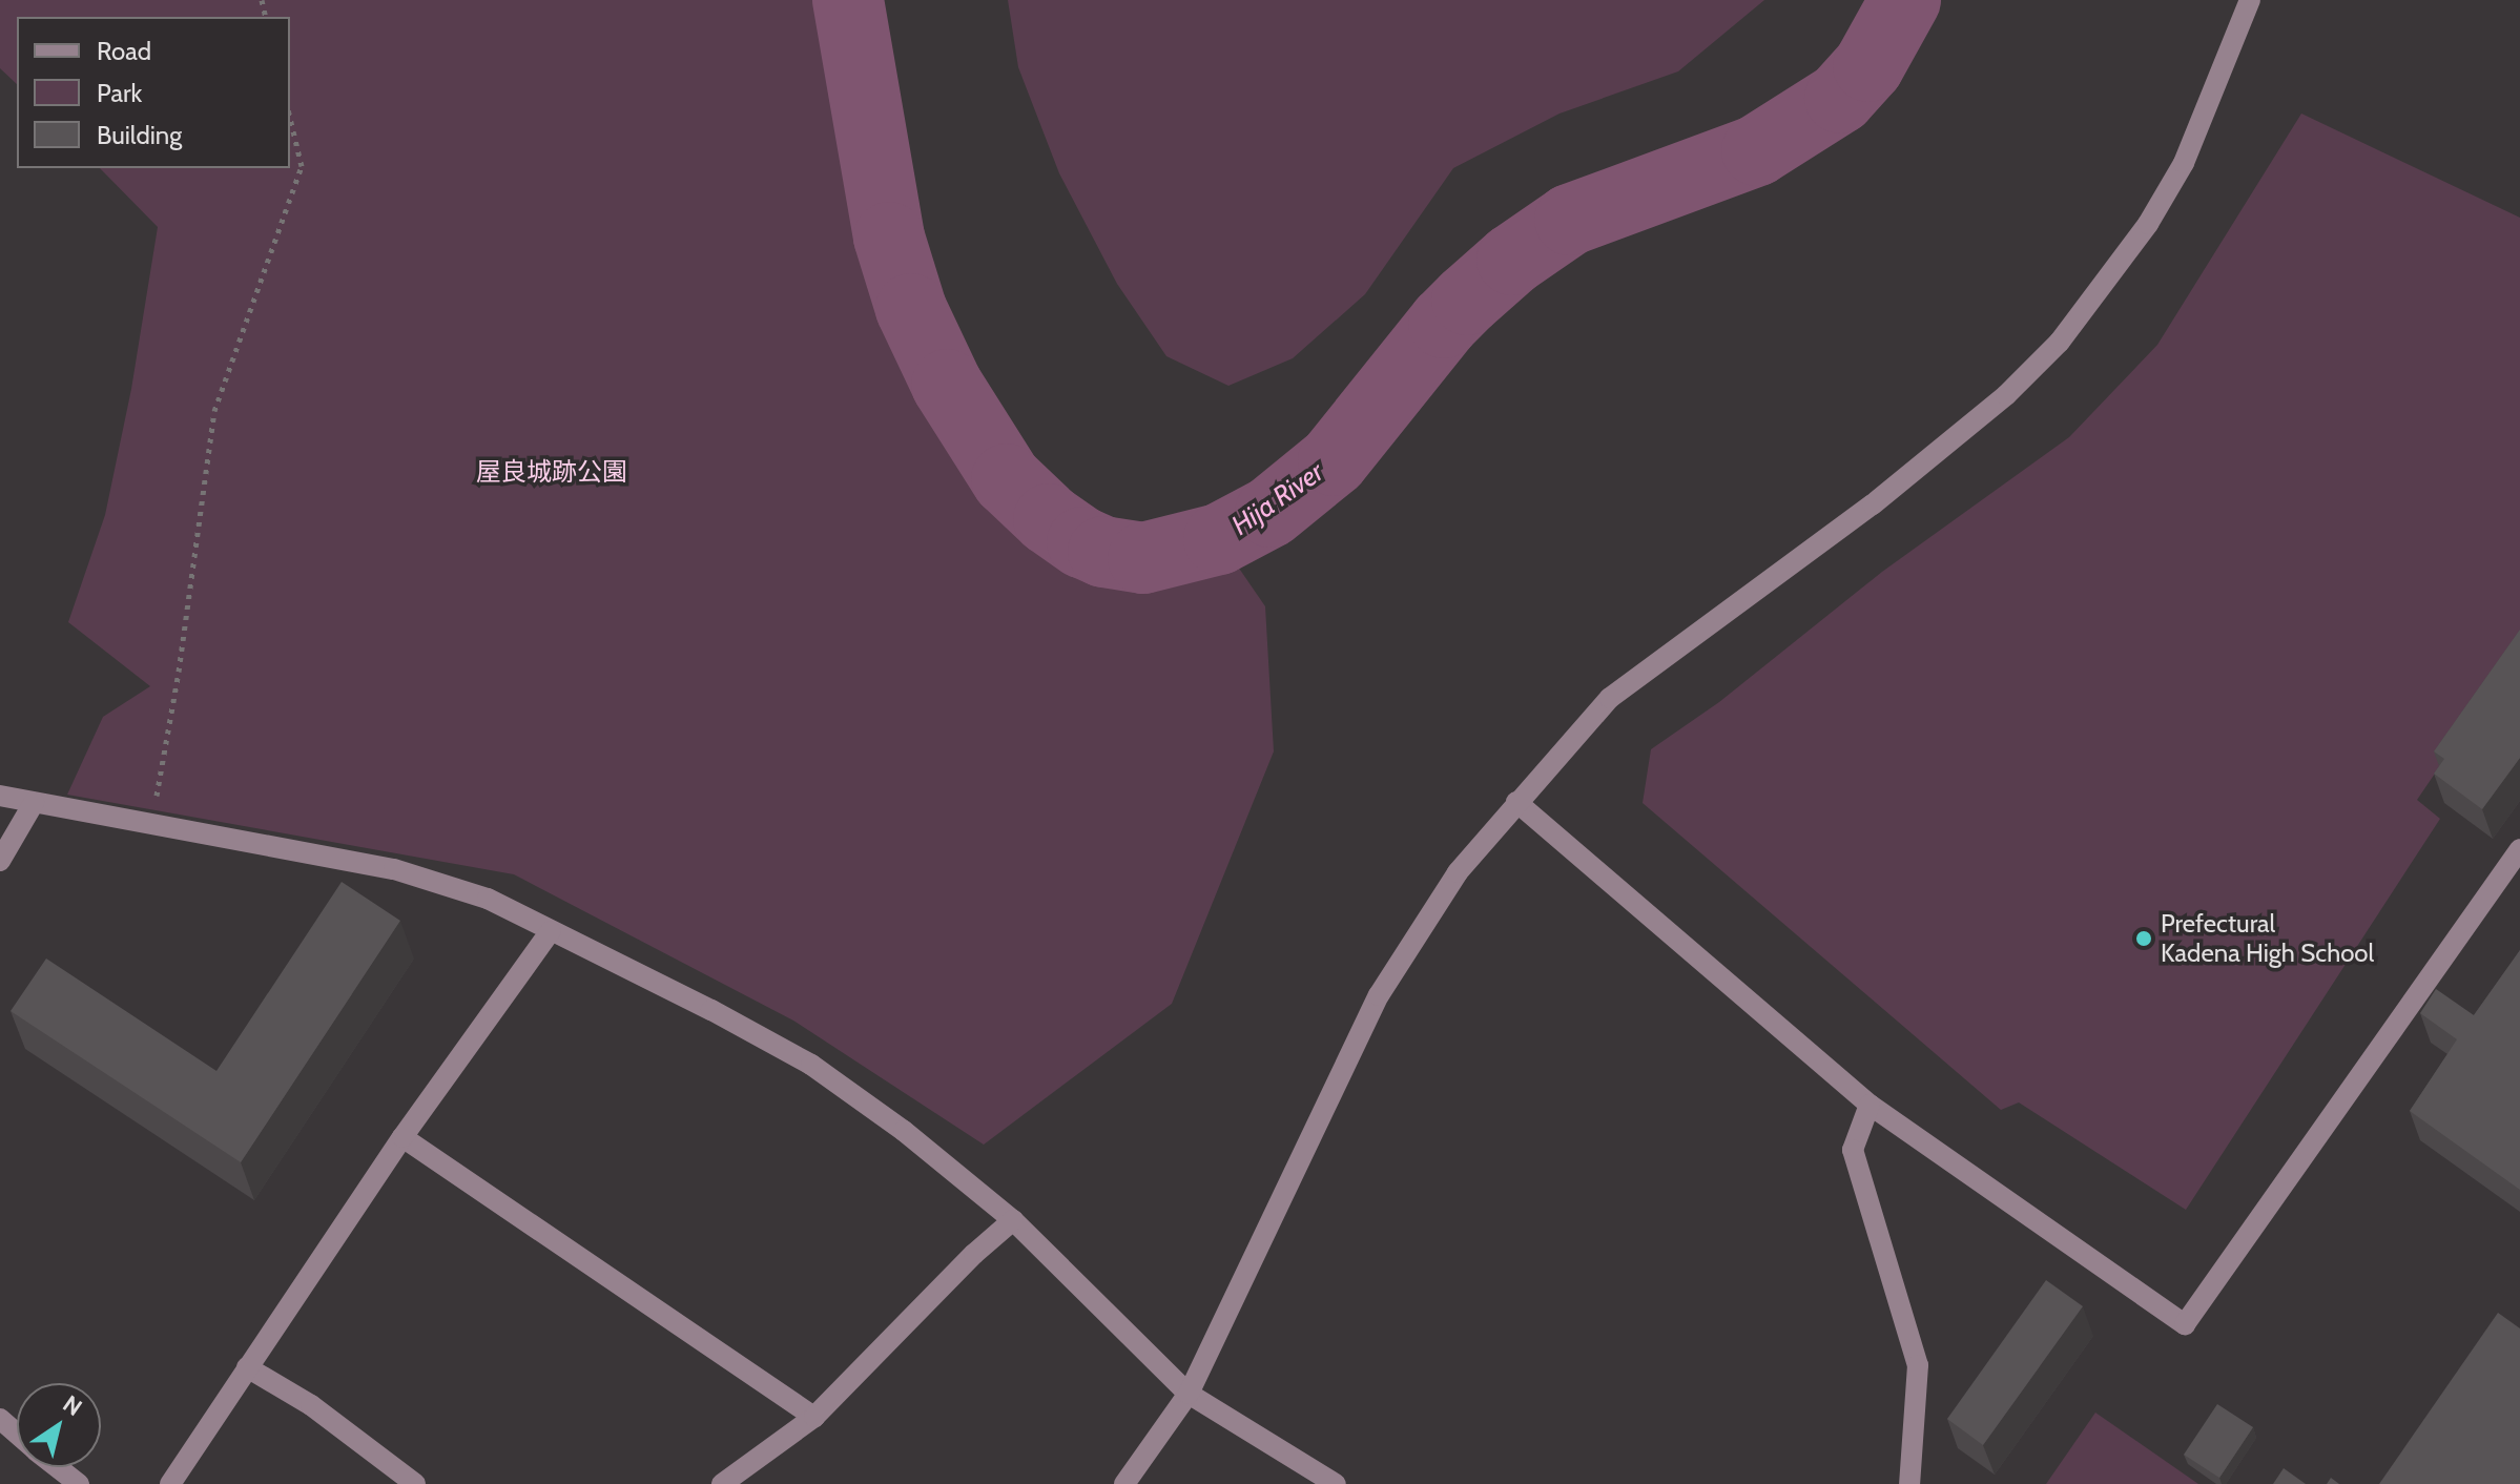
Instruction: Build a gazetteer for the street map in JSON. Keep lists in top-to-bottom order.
{
  "water": ["Hija River"],
  "parks": ["屋良城跡公園"],
  "places": ["Prefectural Kadena High School"],
  "legend": ["Road", "Park", "Building"],
  "north": "top right"
}
